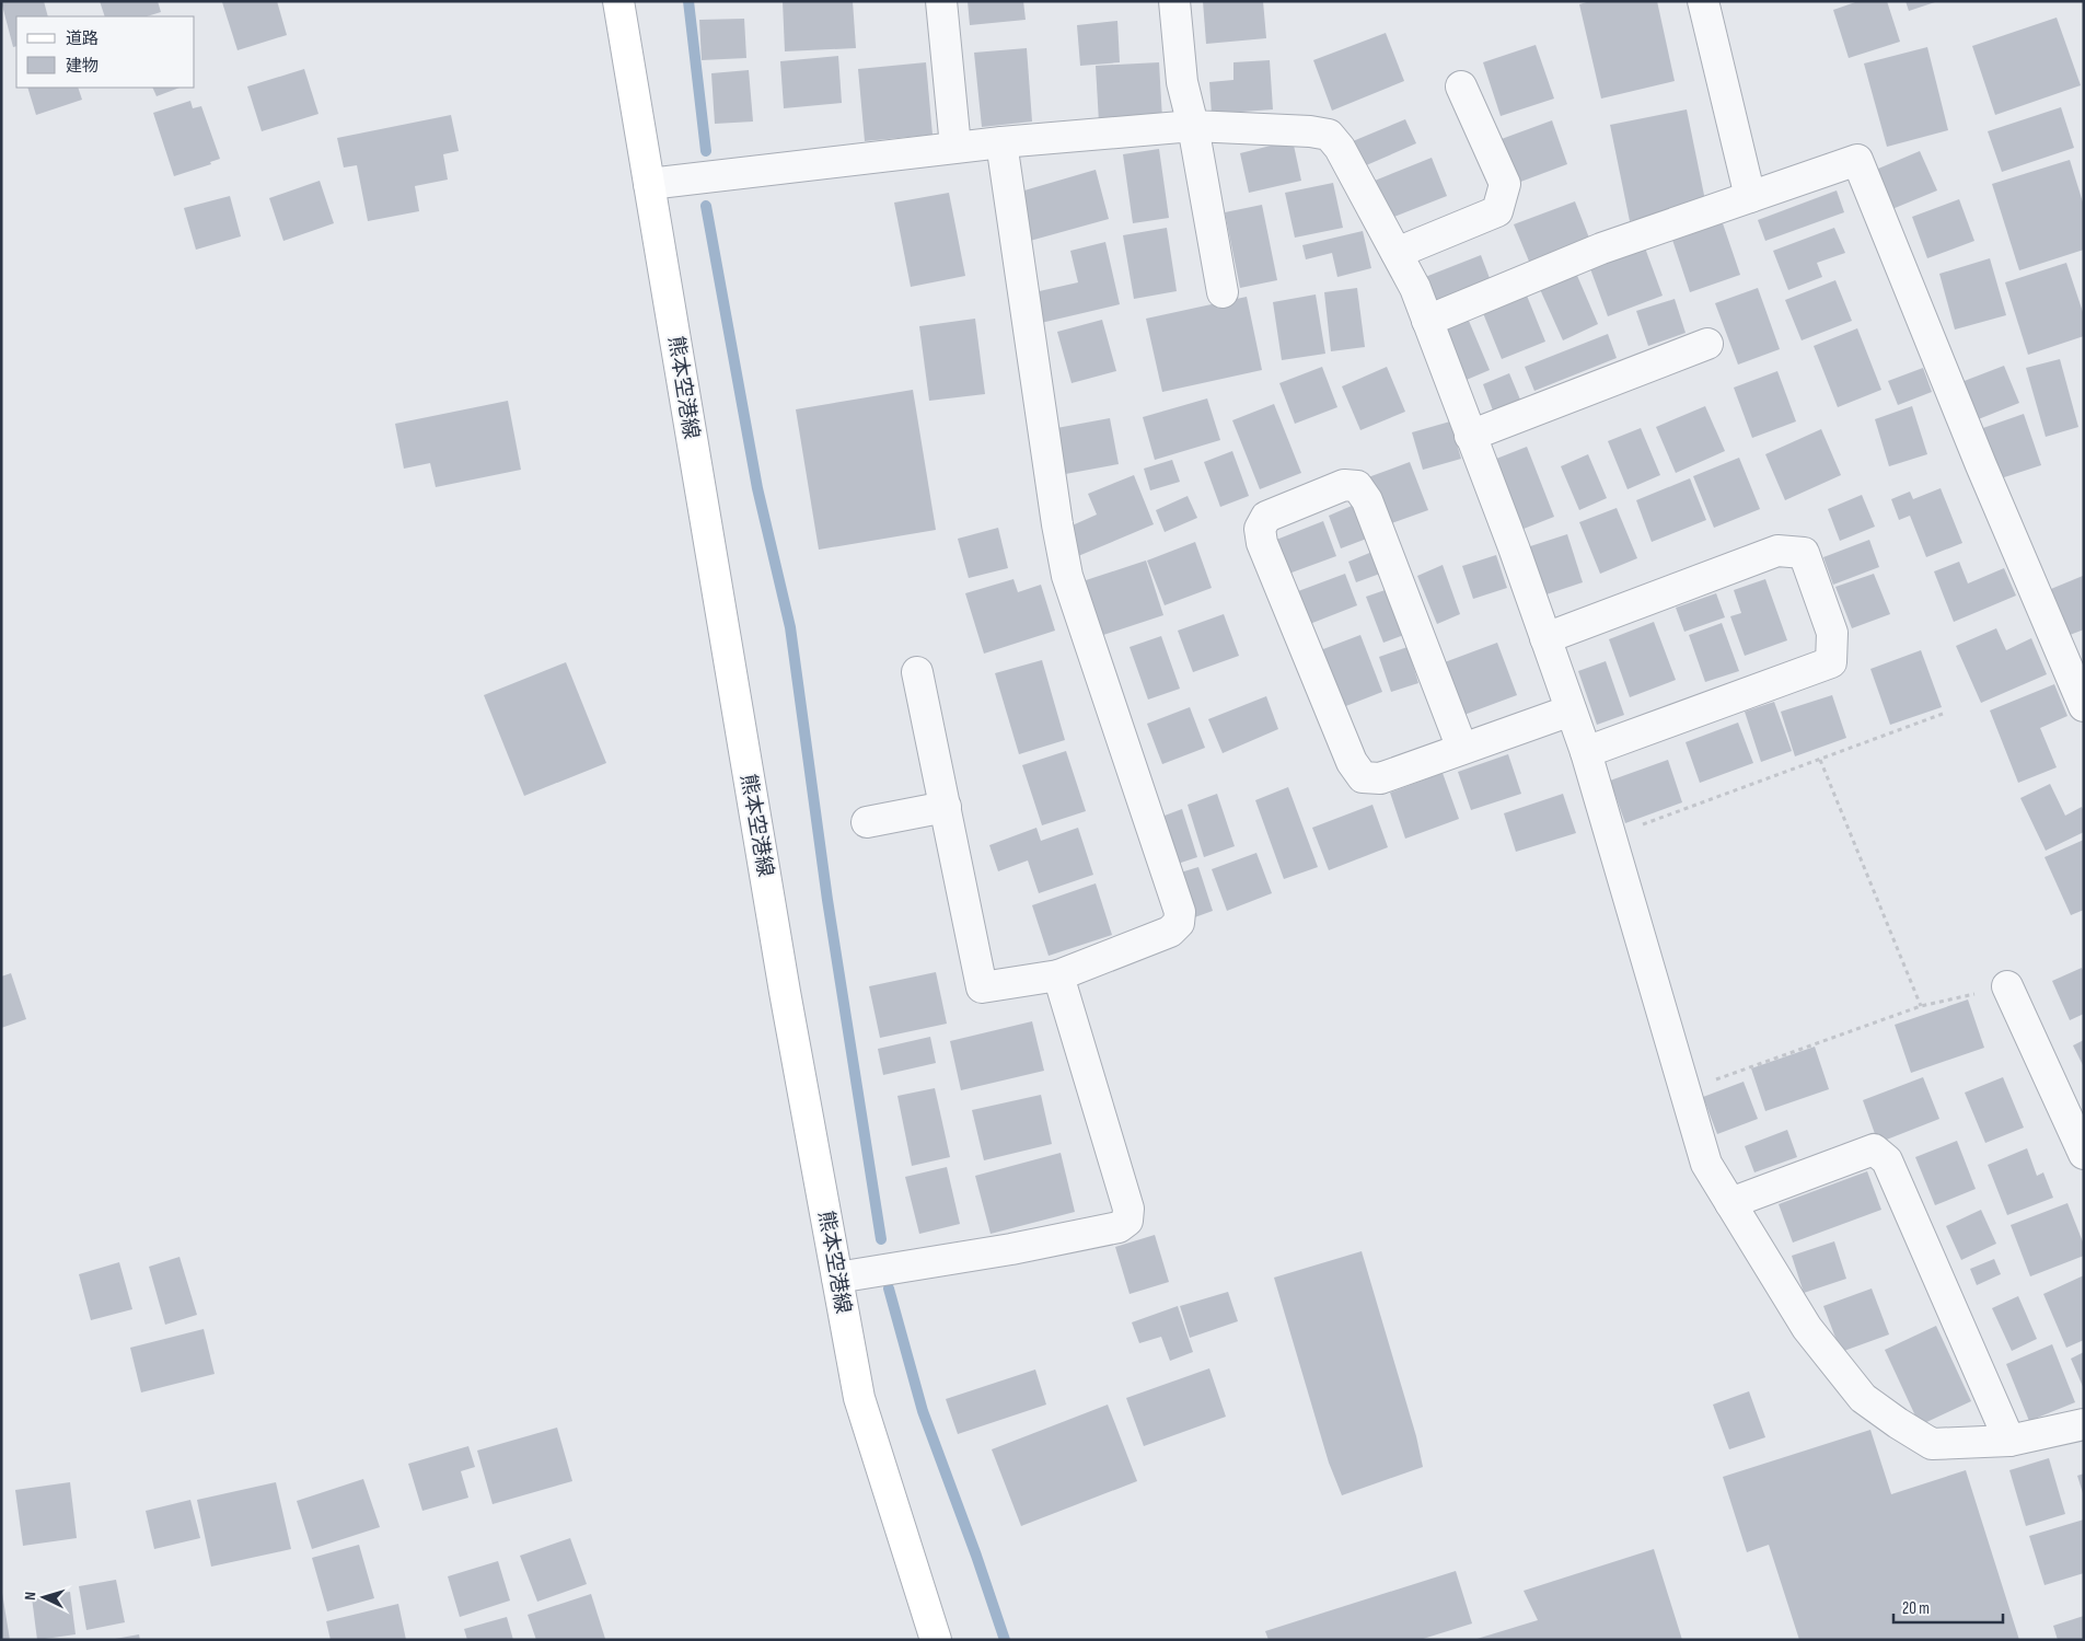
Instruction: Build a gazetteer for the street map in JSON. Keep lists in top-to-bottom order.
{
  "streets": {
    "main road": ["熊本空港線"]
  },
  "legend": ["道路", "建物"],
  "scale_bar": "20 m",
  "north": "left"
}
